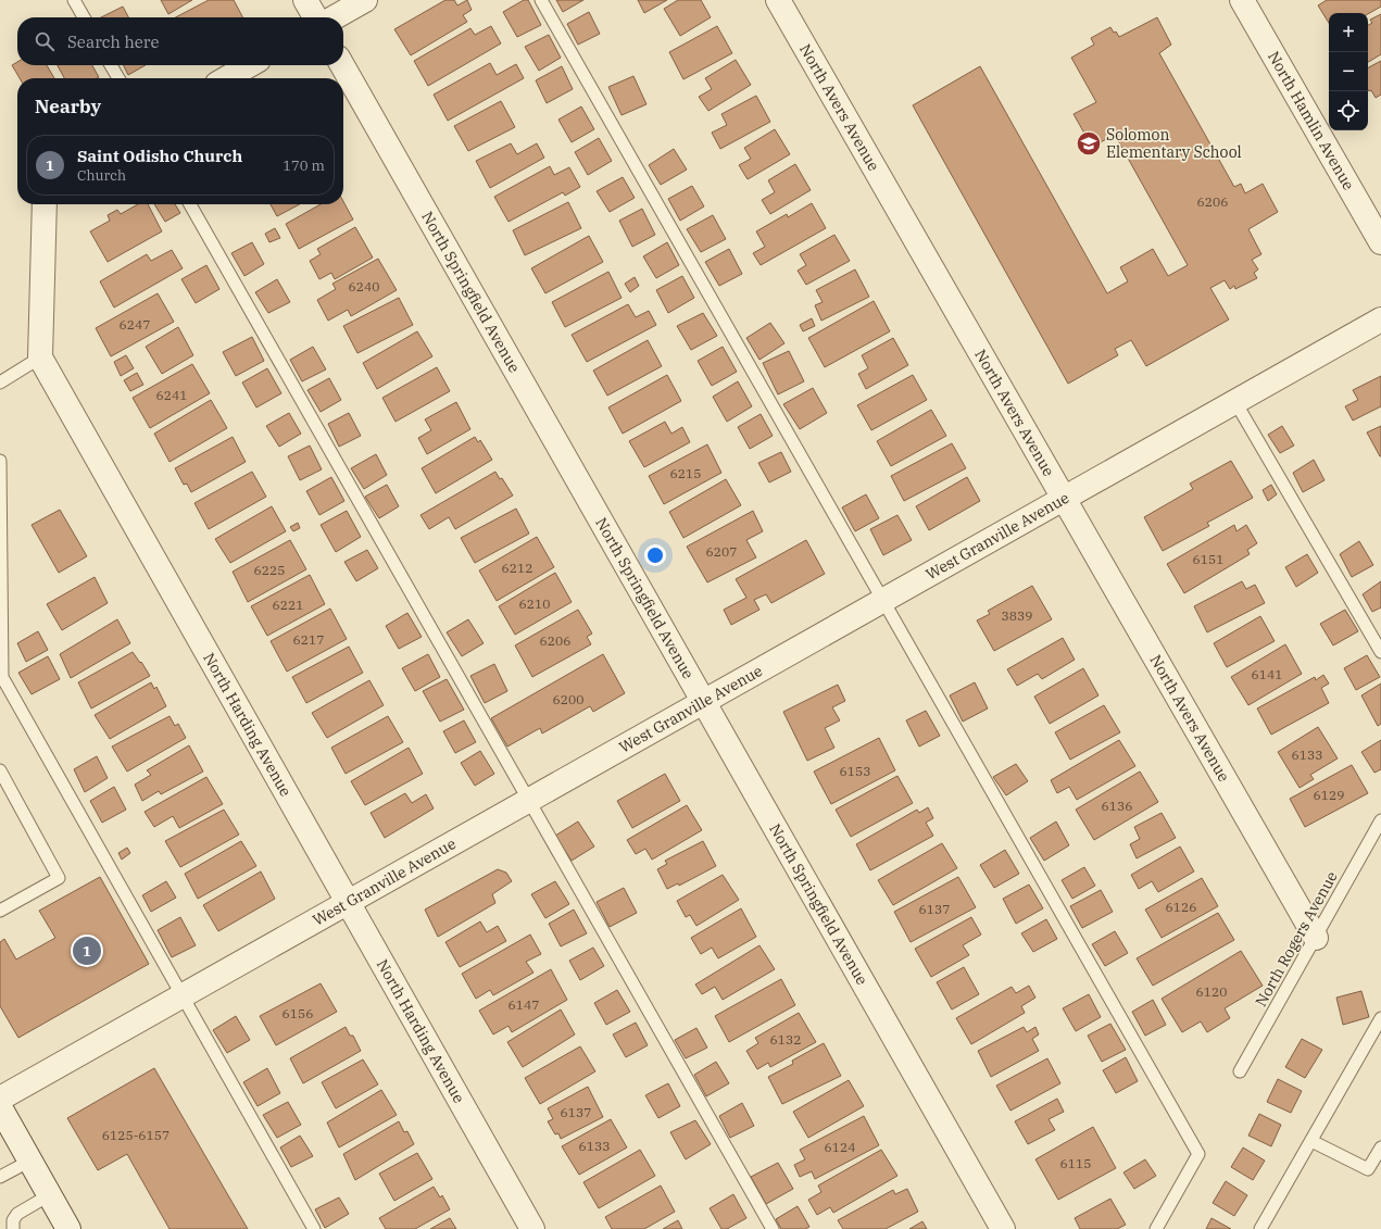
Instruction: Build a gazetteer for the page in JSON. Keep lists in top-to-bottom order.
{
  "streets": {
    "street": [
      "North Avers Avenue",
      "North Hamlin Avenue",
      "North Springfield Avenue",
      "West Granville Avenue",
      "North Harding Avenue"
    ],
    "lane": ["North Rogers Avenue"]
  },
  "crossings": [
    ["North Avers Avenue", "West Granville Avenue"],
    ["North Avers Avenue", "North Rogers Avenue"],
    ["North Springfield Avenue", "West Granville Avenue"],
    ["West Granville Avenue", "North Harding Avenue"]
  ],
  "places": {
    "school or university": ["Solomon Elementary School"]
  },
  "house_numbers": [
    "6206",
    "6240",
    "6247",
    "6241",
    "6215",
    "6207",
    "6151",
    "6212",
    "6225",
    "6210",
    "6221",
    "3839",
    "6217",
    "6206",
    "6141",
    "6200",
    "6133",
    "6153",
    "6129",
    "6136",
    "6126",
    "6137",
    "6120",
    "6147",
    "6156",
    "6132",
    "6137",
    "6125-6157",
    "6133",
    "6124",
    "6115"
  ],
  "page": {
    "map_buttons": ["+", "−"],
    "search": "Search here",
    "heading": "Nearby",
    "list": [
      {
        "mark": "1",
        "name": "Saint Odisho Church",
        "note": "Church",
        "value": "170 m"
      }
    ],
    "pins": "1"
  }
}
